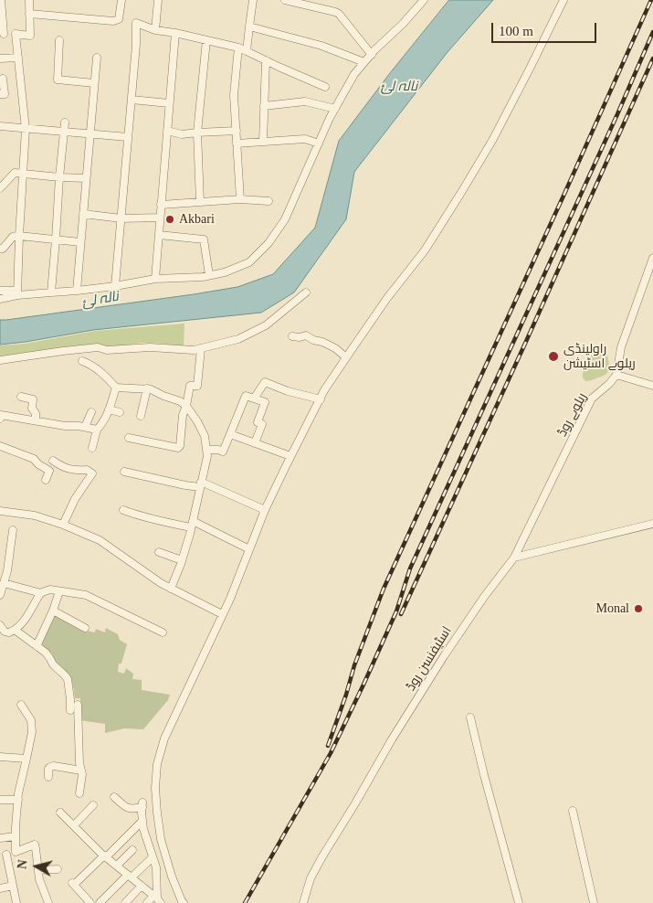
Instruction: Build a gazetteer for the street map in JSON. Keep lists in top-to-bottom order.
{
  "streets": {
    "street": ["ریلوے روڈ", "اسٹیفنسن روڈ"]
  },
  "crossings": [
    ["ریلوے روڈ", "اسٹیفنسن روڈ"]
  ],
  "water": ["نالہ لئ"],
  "places": ["Akbari", "راولپنڈی ریلوے اسٹیشن", "Monal"],
  "scale_bar": "100 m",
  "north": "left"
}
